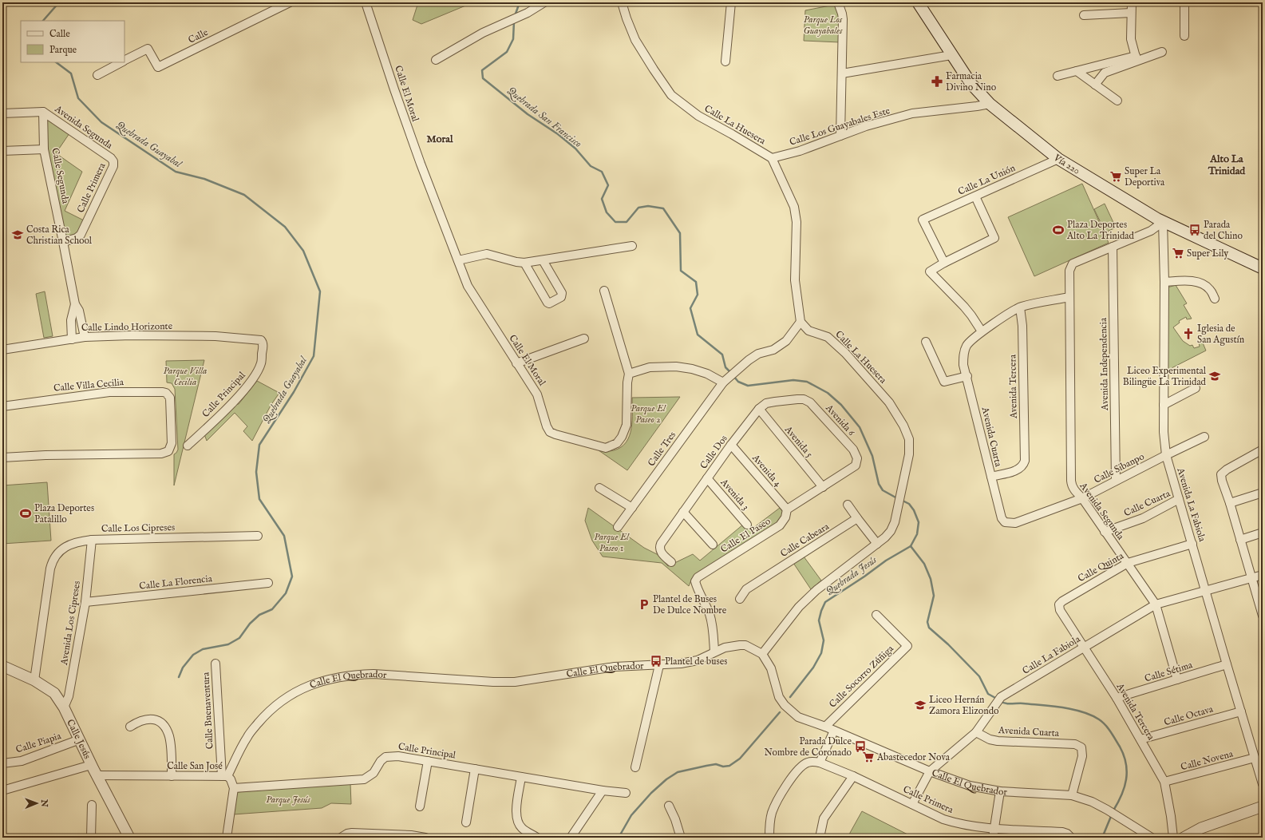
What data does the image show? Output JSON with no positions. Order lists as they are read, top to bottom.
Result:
{
  "streets": {
    "main road": ["Vía 220"],
    "street": [
      "Calle",
      "Calle El Moral",
      "Calle La Huesera",
      "Calle Los Guayabales Este",
      "Avenida Segunda",
      "Calle Segunda",
      "Calle La Unión",
      "Calle Primera",
      "Calle Lindo Horizonte",
      "Avenida Independencia",
      "Calle Villa Cecilia",
      "Avenida Tercera",
      "Calle Principal",
      "Avenida 6",
      "Avenida Cuarta",
      "Avenida 5",
      "Calle Tres",
      "Calle Dos",
      "Calle Sibanpo",
      "Avenida 4",
      "Avenida 3",
      "Calle Cuarta",
      "Avenida La Fabiola",
      "Calle Los Cipreses",
      "Calle El Paseo",
      "Calle Cabeara",
      "Calle Quinta",
      "Calle La Florencia",
      "Avenida Los Cipreses",
      "Calle La Fabiola",
      "Calle El Quebrador",
      "Calle Sétima",
      "Calle Socorro Zúñiga",
      "Calle Buenaventura",
      "Calle Octava",
      "Calle Jesús",
      "Calle Piapia",
      "Calle Novena",
      "Calle San José"
    ]
  },
  "crossings": [
    ["Calle La Huesera", "Calle Los Guayabales Este"],
    ["Calle La Huesera", "Calle El Quebrador"],
    ["Calle Los Guayabales Este", "Vía 220"],
    ["Avenida Segunda", "Calle Segunda"],
    ["Avenida Segunda", "Calle Primera"],
    ["Avenida Segunda", "Avenida Independencia"],
    ["Avenida Segunda", "Calle Sibanpo"],
    ["Avenida Segunda", "Calle Cuarta"],
    ["Avenida Segunda", "Calle Quinta"],
    ["Avenida Segunda", "Calle La Fabiola"],
    ["Avenida Segunda", "Calle Sétima"],
    ["Vía 220", "Calle La Unión"],
    ["Vía 220", "Avenida La Fabiola"],
    ["Calle Segunda", "Calle Primera"],
    ["Calle Lindo Horizonte", "Calle Principal"],
    ["Avenida Independencia", "Calle Sibanpo"],
    ["Avenida Tercera", "Avenida Cuarta"],
    ["Avenida Tercera", "Calle Quinta"],
    ["Avenida Tercera", "Calle La Fabiola"],
    ["Avenida Tercera", "Calle Sétima"],
    ["Avenida Tercera", "Calle Octava"],
    ["Avenida Tercera", "Calle Novena"],
    ["Calle Principal", "Calle San José"],
    ["Avenida 6", "Avenida 5"],
    ["Avenida 6", "Calle Dos"],
    ["Avenida Cuarta", "Calle Sibanpo"],
    ["Avenida Cuarta", "Calle La Fabiola"],
    ["Avenida Cuarta", "Calle El Quebrador"],
    ["Avenida 5", "Calle Dos"],
    ["Calle Dos", "Avenida 4"],
    ["Calle Dos", "Avenida 3"],
    ["Calle Sibanpo", "Avenida La Fabiola"],
    ["Avenida 4", "Calle El Paseo"],
    ["Calle Cuarta", "Avenida La Fabiola"],
    ["Avenida La Fabiola", "Calle Quinta"],
    ["Avenida La Fabiola", "Calle La Fabiola"],
    ["Avenida La Fabiola", "Calle Sétima"],
    ["Avenida La Fabiola", "Calle Octava"],
    ["Avenida La Fabiola", "Calle Novena"],
    ["Calle Los Cipreses", "Avenida Los Cipreses"],
    ["Calle Los Cipreses", "Calle Jesús"],
    ["Calle El Paseo", "Calle El Quebrador"],
    ["Calle La Florencia", "Avenida Los Cipreses"],
    ["Avenida Los Cipreses", "Calle Jesús"],
    ["Calle La Fabiola", "Calle El Quebrador"],
    ["Calle El Quebrador", "Calle Socorro Zúñiga"],
    ["Calle El Quebrador", "Calle Buenaventura"],
    ["Calle El Quebrador", "Calle San José"],
    ["Calle Buenaventura", "Calle San José"],
    ["Calle Jesús", "Calle Piapia"],
    ["Calle Jesús", "Calle San José"]
  ],
  "districts": ["Moral", "Alto La Trinidad"],
  "water": ["Quebrada San Francisco", "Quebrada Guayabal", "Quebrada Jesús"],
  "parks": [
    "Parque Los Guayabales",
    "Parque Villa Cecilia",
    "Parque El Paseo 2",
    "Parque El Paseo 1",
    "Parque Jesús"
  ],
  "places": {
    "pharmacy": ["Farmacia Divino Nino"],
    "supermarket": ["Super La Deportiva", "Super Lily", "Abastecedor Nova"],
    "sports": ["Plaza Deportes Alto La Trinidad", "Plaza Deportes Patalillo"],
    "bus stop": ["Parada del Chino", "Plantel de buses", "Parada Dulce Nombre de Coronado"],
    "school or university": ["Costa Rica Christian School", "Liceo Experimental Bilingüe La Trinidad", "Liceo Hernán Zamora Elizondo"],
    "church": ["Iglesia de San Agustín"],
    "parking": ["Plantel de Buses De Dulce Nombre"]
  },
  "legend": ["Calle", "Parque"],
  "north": "right"
}
